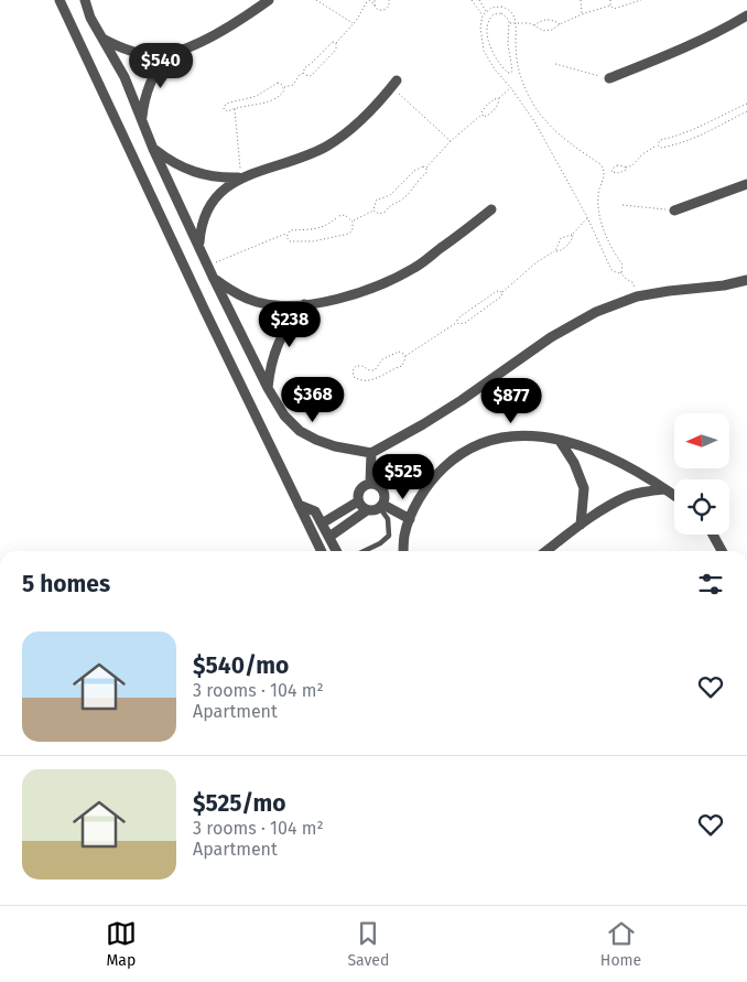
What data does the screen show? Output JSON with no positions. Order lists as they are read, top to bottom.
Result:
{
  "north": "left",
  "page": {
    "price": [
      "$540",
      "$238",
      "$368",
      "$877",
      "$525"
    ],
    "heading": "5 homes",
    "list": [
      {
        "name": "$540/mo",
        "note": "3 rooms · 104 m² · Apartment"
      },
      {
        "name": "$525/mo",
        "note": "3 rooms · 104 m² · Apartment"
      }
    ],
    "tabs": ["Map", "Saved", "Home"]
  }
}
